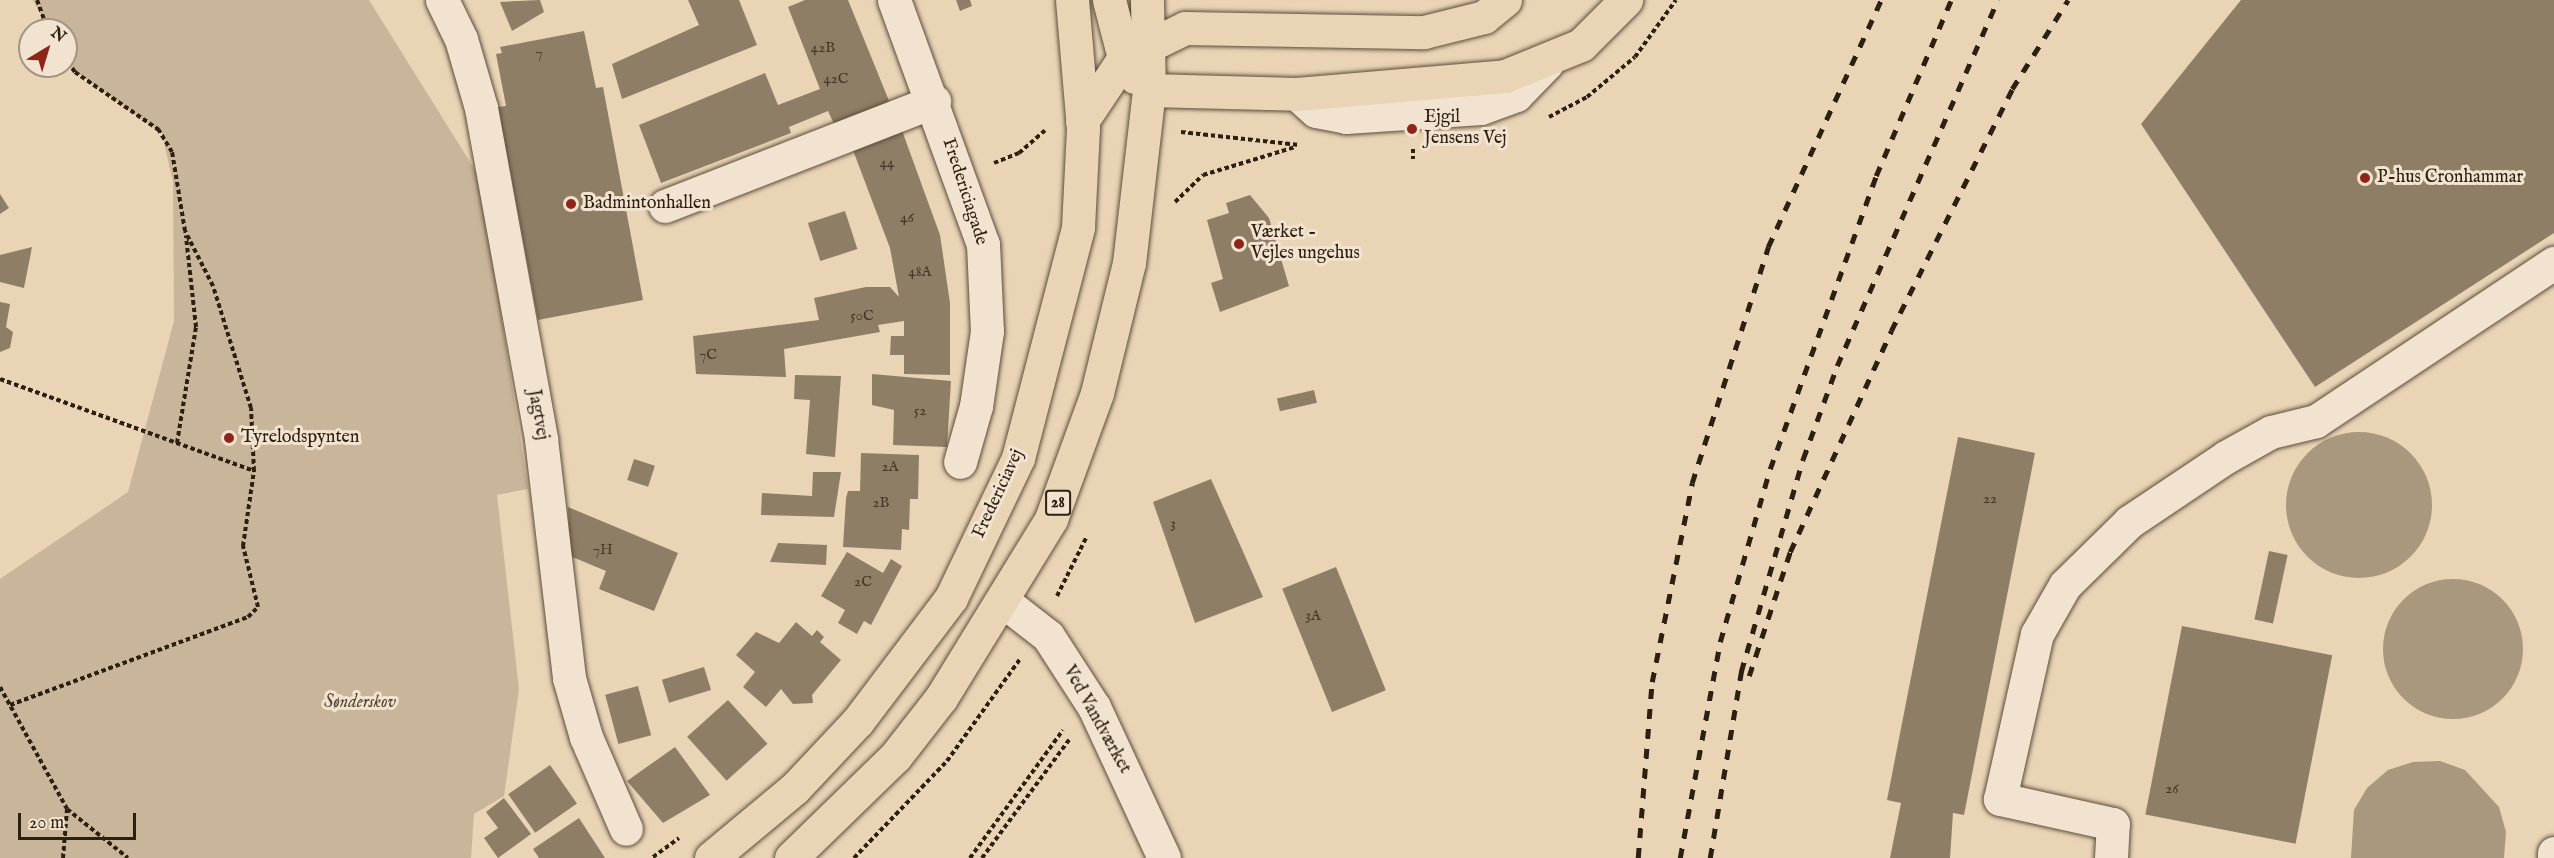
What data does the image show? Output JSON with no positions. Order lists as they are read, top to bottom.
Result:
{
  "streets": {
    "main road": ["Fredericiavej", "28"],
    "street": ["Fredericiagade", "Jagtvej", "Ved Vandværket"]
  },
  "crossings": [
    ["28", "Ved Vandværket"]
  ],
  "parks": ["Sønderskov"],
  "places": [
    "Ejgil Jensens Vej",
    "P-hus Cronhammar",
    "Badmintonhallen",
    "Værket - Vejles ungehus",
    "Tyrelodspynten"
  ],
  "house_numbers": [
    "42B",
    "7",
    "42C",
    "44",
    "46",
    "48A",
    "50C",
    "7C",
    "52",
    "2A",
    "22",
    "2B",
    "3",
    "7H",
    "2C",
    "3A",
    "26"
  ],
  "scale_bar": "20 m",
  "north": "top right"
}
